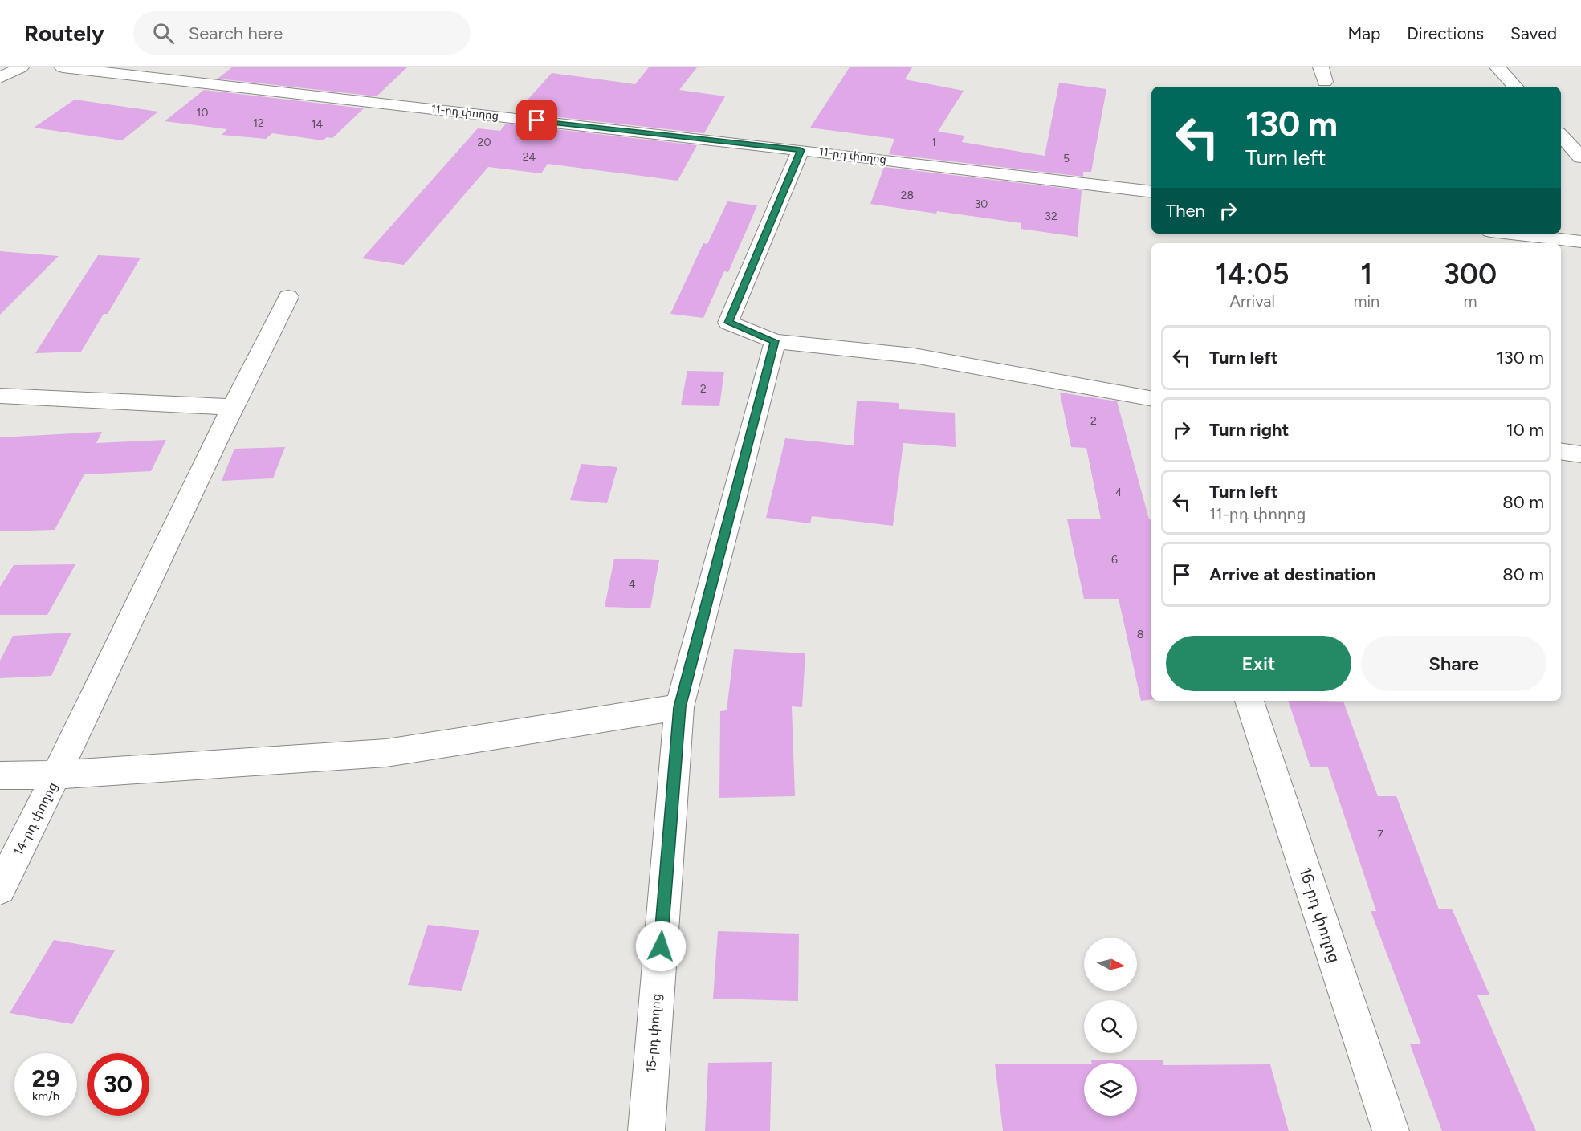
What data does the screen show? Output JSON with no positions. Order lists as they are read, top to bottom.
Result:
{
  "streets": {
    "street": [
      "11-րդ փողոց",
      "14-րդ փողոց",
      "16-րդ փողոց",
      "15-րդ փողոց"
    ]
  },
  "house_numbers": [
    "10",
    "12",
    "14",
    "20",
    "1",
    "24",
    "5",
    "28",
    "30",
    "32",
    "2",
    "2",
    "4",
    "6",
    "4",
    "8",
    "7"
  ],
  "north": "right",
  "page": {
    "header": "Routely",
    "search": "Search here",
    "nav": ["Map", "Directions", "Saved"],
    "turn": ["130 m", "Turn left"],
    "then": "Then",
    "eta": [
      "14:05",
      "Arrival",
      "1",
      "min",
      "300",
      "m"
    ],
    "list": [
      {
        "name": "Turn left",
        "value": "130 m"
      },
      {
        "name": "Turn right",
        "value": "10 m"
      },
      {
        "name": "Turn left",
        "note": "11-րդ փողոց",
        "value": "80 m"
      },
      {
        "name": "Arrive at destination",
        "value": "80 m"
      }
    ],
    "buttons": ["Exit", "Share"],
    "speed": "29 km/h",
    "limit": "30"
  }
}
